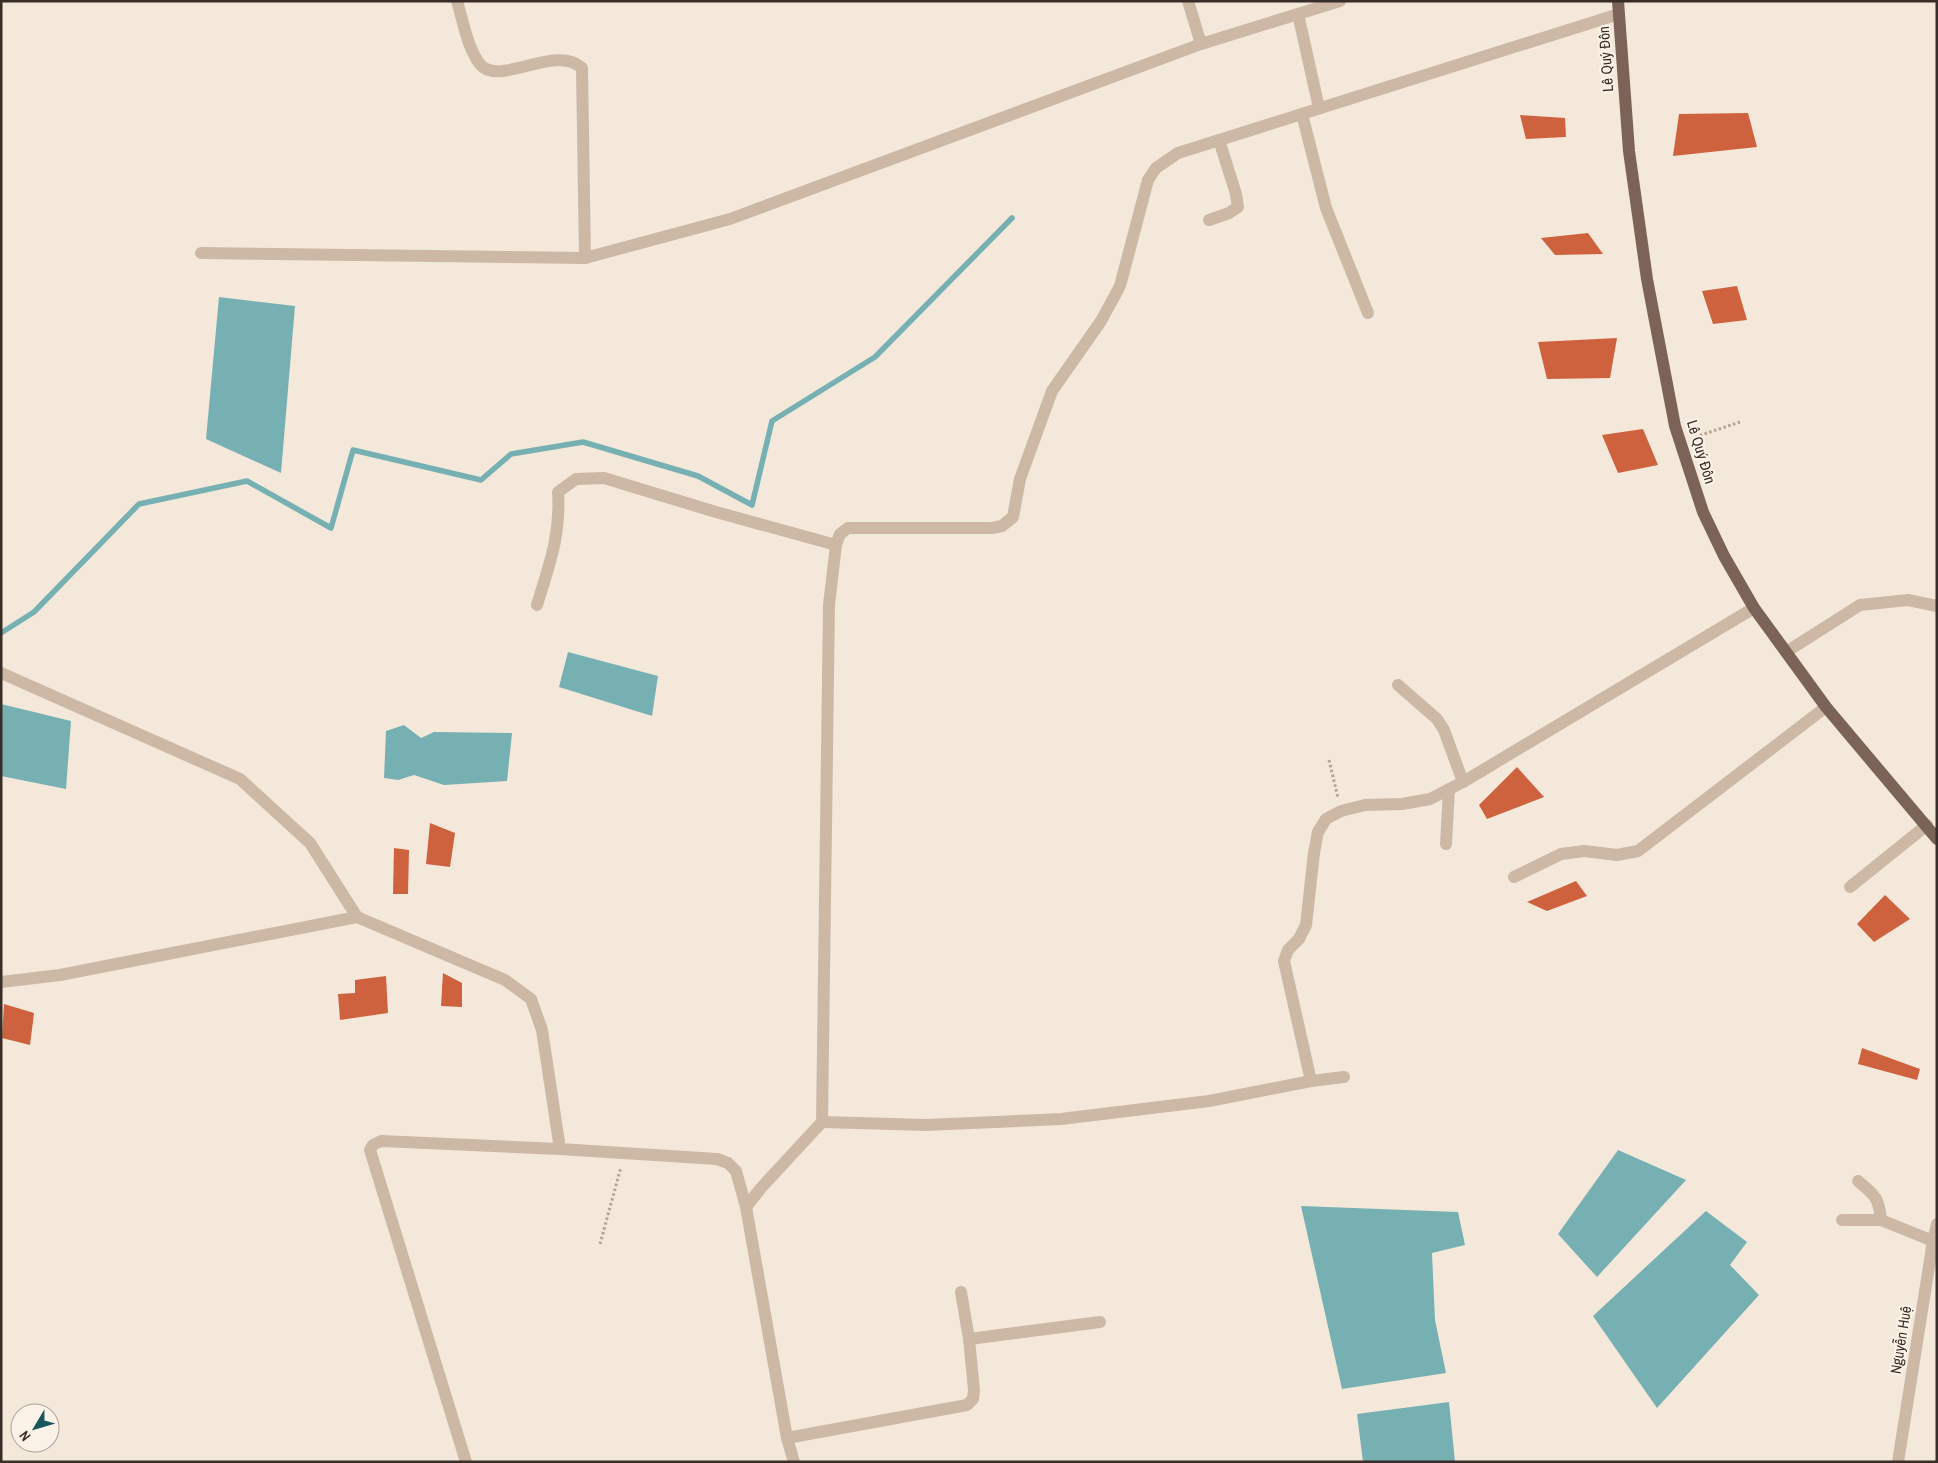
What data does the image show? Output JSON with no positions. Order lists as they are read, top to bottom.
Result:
{
  "streets": {
    "main road": ["Lê Quý Đôn"],
    "street": ["Nguyễn Huệ"]
  },
  "north": "bottom left"
}
